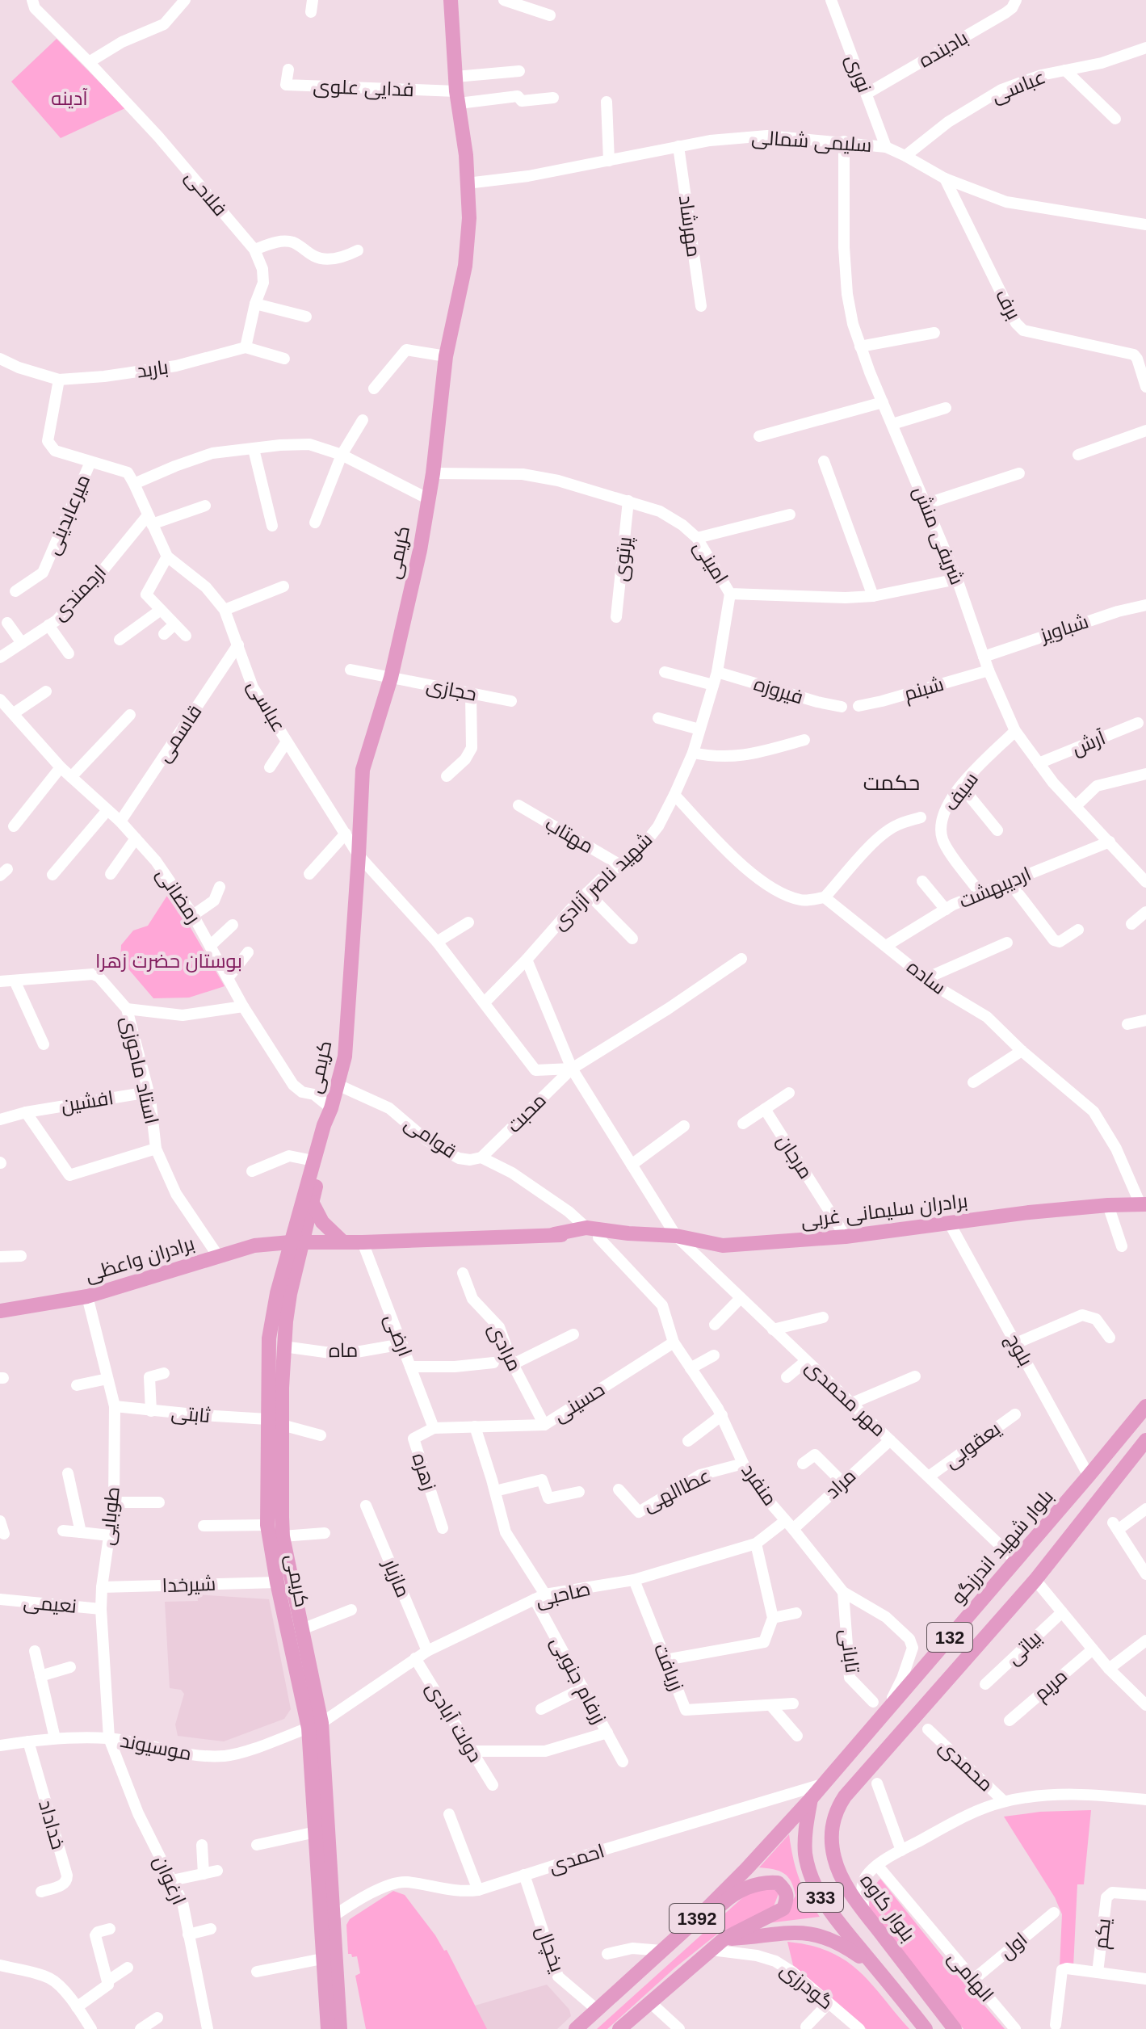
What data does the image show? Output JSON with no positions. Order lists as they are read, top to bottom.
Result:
{
  "streets": {
    "main road": [
      "کریمی",
      "برادران سلیمانی غربی",
      "برادران واعظی",
      "بلوار شهید اندرزگو",
      "132",
      "333",
      "بلوار کاوه",
      "1392"
    ],
    "street": [
      "بادینده",
      "نوری",
      "عباسی",
      "فدایی علوی",
      "سلیمی شمالی",
      "فلاحی",
      "مهرشاد",
      "برف",
      "باربد",
      "میرعابدینی",
      "شریفی منش",
      "پرتوی",
      "امینی",
      "ارجمندی",
      "شباویز",
      "شبنم",
      "حجازی",
      "فیروزه",
      "قاسمی",
      "آرش",
      "سیف",
      "مهتاب",
      "شهید ناصر آزادی",
      "اردیبهشت",
      "رمضانی",
      "ساده",
      "استاد ماحوزی",
      "افشین",
      "محبت",
      "قوامی",
      "مرجان",
      "ارضی",
      "مرادی",
      "بلوچ",
      "ماه",
      "مهر محمدی",
      "حسینی",
      "ثابتی",
      "یعقوبی",
      "زهره",
      "مراد",
      "منفرد",
      "عطاالهی",
      "طوبایی",
      "مازیار",
      "شیرخدا",
      "صاحبی",
      "نعیمی",
      "بیاتی",
      "تابانی",
      "زربافت",
      "زرفام جنوبی",
      "مریم",
      "دولت آبادی",
      "موسیوند",
      "محمدی",
      "خداداد",
      "احمدی",
      "ارغوان",
      "یکم",
      "اول",
      "یخچال",
      "الهامی",
      "گودرزی"
    ]
  },
  "crossings": [
    ["بادینده", "نوری"],
    ["نوری", "سلیمی شمالی"],
    ["عباسی", "سلیمی شمالی"],
    ["عباسی", "کریمی"],
    ["عباسی", "ارجمندی"],
    ["عباسی", "قاسمی"],
    ["عباسی", "شهید ناصر آزادی"],
    ["عباسی", "محبت"],
    ["فدایی علوی", "کریمی"],
    ["سلیمی شمالی", "مهرشاد"],
    ["سلیمی شمالی", "برف"],
    ["سلیمی شمالی", "شریفی منش"],
    ["سلیمی شمالی", "کریمی"],
    ["فلاحی", "باربد"],
    ["شریفی منش", "امینی"],
    ["شریفی منش", "شباویز"],
    ["شریفی منش", "شبنم"],
    ["شریفی منش", "آرش"],
    ["شریفی منش", "سیف"],
    ["شریفی منش", "اردیبهشت"],
    ["کریمی", "امینی"],
    ["کریمی", "حجازی"],
    ["کریمی", "رمضانی"],
    ["کریمی", "قوامی"],
    ["کریمی", "برادران سلیمانی غربی"],
    ["کریمی", "برادران واعظی"],
    ["کریمی", "ماه"],
    ["کریمی", "ثابتی"],
    ["کریمی", "شیرخدا"],
    ["کریمی", "صاحبی"],
    ["کریمی", "موسیوند"],
    ["کریمی", "احمدی"],
    ["پرتوی", "امینی"],
    ["امینی", "شهید ناصر آزادی"],
    ["فیروزه", "شهید ناصر آزادی"],
    ["قاسمی", "رمضانی"],
    ["سیف", "اردیبهشت"],
    ["مهتاب", "شهید ناصر آزادی"],
    ["اردیبهشت", "ساده"],
    ["ساده", "برادران سلیمانی غربی"],
    ["استاد ماحوزی", "افشین"],
    ["استاد ماحوزی", "برادران واعظی"],
    ["محبت", "قوامی"],
    ["قوامی", "برادران سلیمانی غربی"],
    ["مرجان", "برادران سلیمانی غربی"],
    ["برادران سلیمانی غربی", "برادران واعظی"],
    ["برادران سلیمانی غربی", "ارضی"],
    ["برادران سلیمانی غربی", "بلوچ"],
    ["برادران سلیمانی غربی", "مهر محمدی"],
    ["برادران سلیمانی غربی", "منفرد"],
    ["برادران واعظی", "طوبایی"],
    ["ارضی", "ماه"],
    ["ارضی", "حسینی"],
    ["ارضی", "زهره"],
    ["مرادی", "حسینی"],
    ["بلوچ", "بلوار شهید اندرزگو"],
    ["مهر محمدی", "یعقوبی"],
    ["مهر محمدی", "مراد"],
    ["مهر محمدی", "بلوار شهید اندرزگو"],
    ["حسینی", "زهره"],
    ["حسینی", "منفرد"],
    ["حسینی", "زرفام جنوبی"],
    ["ثابتی", "طوبایی"],
    ["مراد", "منفرد"],
    ["مراد", "صاحبی"],
    ["منفرد", "عطاالهی"],
    ["منفرد", "بلوار شهید اندرزگو"],
    ["منفرد", "صاحبی"],
    ["منفرد", "تابانی"],
    ["طوبایی", "شیرخدا"],
    ["طوبایی", "نعیمی"],
    ["طوبایی", "موسیوند"],
    ["طوبایی", "ارغوان"],
    ["بلوار شهید اندرزگو", "احمدی"],
    ["بلوار شهید اندرزگو", "333"],
    ["بلوار شهید اندرزگو", "1392"],
    ["مازیار", "صاحبی"],
    ["صاحبی", "زربافت"],
    ["صاحبی", "زرفام جنوبی"],
    ["صاحبی", "دولت آبادی"],
    ["صاحبی", "موسیوند"],
    ["132", "بلوار کاوه"],
    ["موسیوند", "خداداد"],
    ["موسیوند", "ارغوان"],
    ["احمدی", "یخچال"],
    ["333", "1392"],
    ["1392", "یخچال"],
    ["1392", "گودرزی"],
    ["اول", "الهامی"]
  ],
  "districts": ["حکمت"],
  "parks": ["آدینه", "بوستان حضرت زهرا"]
}
